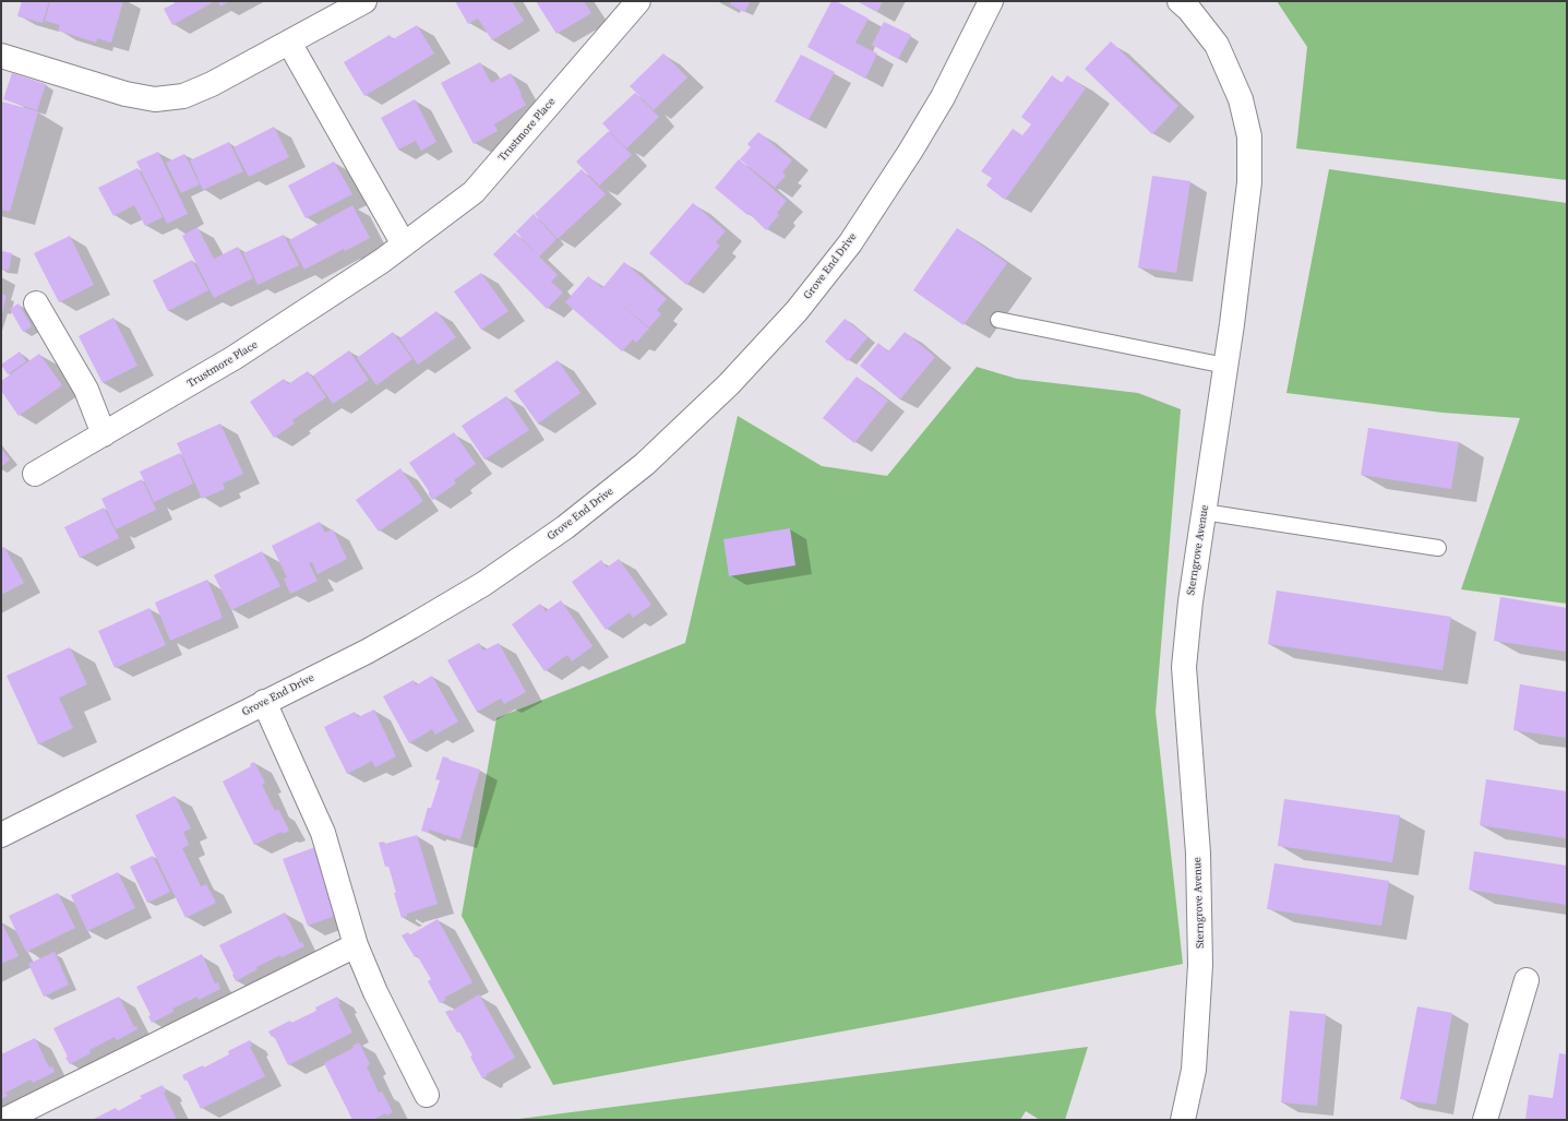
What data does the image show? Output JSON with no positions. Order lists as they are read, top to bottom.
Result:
{
  "streets": {
    "street": ["Trustmore Place", "Grove End Drive", "Sterngrove Avenue"]
  }
}
